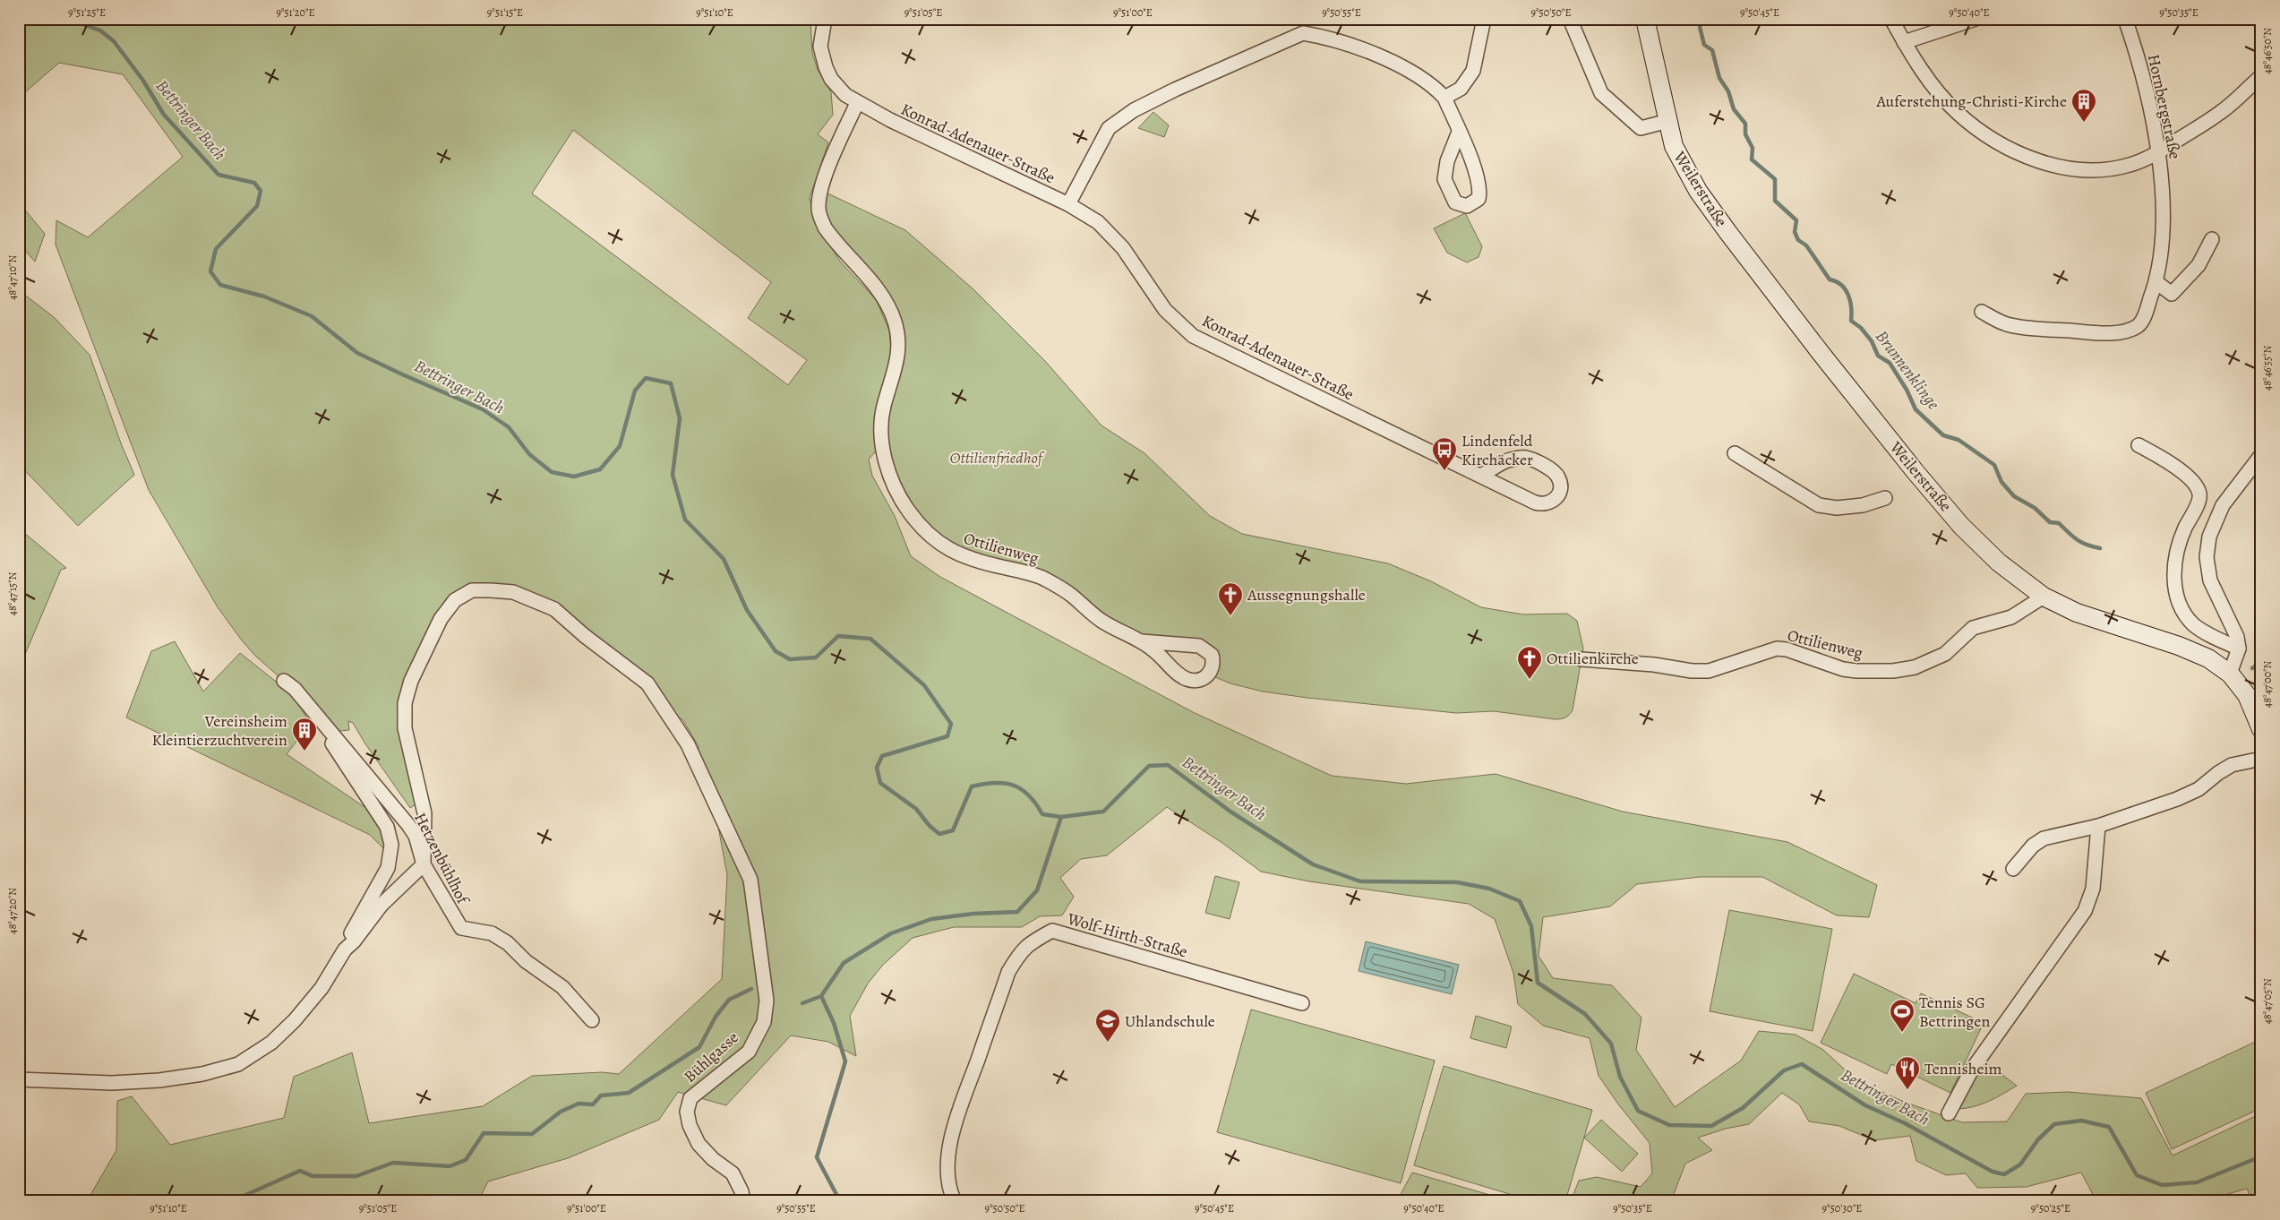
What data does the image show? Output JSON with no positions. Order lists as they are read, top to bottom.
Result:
{
  "streets": {
    "main road": ["Weilerstraße"],
    "street": [
      "Hornbergstraße",
      "Konrad-Adenauer-Straße",
      "Ottilienweg",
      "Hetzenbühlhof",
      "Wolf-Hirth-Straße",
      "Bühlgasse"
    ]
  },
  "crossings": [
    ["Konrad-Adenauer-Straße", "Ottilienweg"],
    ["Weilerstraße", "Ottilienweg"],
    ["Hetzenbühlhof", "Bühlgasse"]
  ],
  "water": ["Bettringer Bach", "Brunnenklinge"],
  "parks": ["Ottilienfriedhof"],
  "places": {
    "building": ["Auferstehung-Christi-Kirche", "Vereinsheim Kleintierzuchtverein"],
    "bus stop": ["Lindenfeld Kirchäcker"],
    "church": ["Aussegnungshalle", "Ottilienkirche"],
    "sports": ["Tennis SG Bettringen"],
    "school or university": ["Uhlandschule"],
    "restaurant": ["Tennisheim"]
  },
  "coordinates": [
    "9°51'25\"E",
    "9°51'20\"E",
    "9°51'15\"E",
    "9°51'10\"E",
    "9°51'05\"E",
    "9°51'00\"E",
    "9°50'55\"E",
    "9°50'50\"E",
    "9°50'45\"E",
    "9°50'40\"E",
    "9°50'35\"E",
    "48°46'50\"N",
    "48°47'10\"N",
    "48°46'55\"N",
    "48°47'15\"N",
    "48°47'00\"N",
    "48°47'20\"N",
    "48°47'05\"N",
    "9°50'30\"E",
    "9°50'25\"E"
  ]
}
